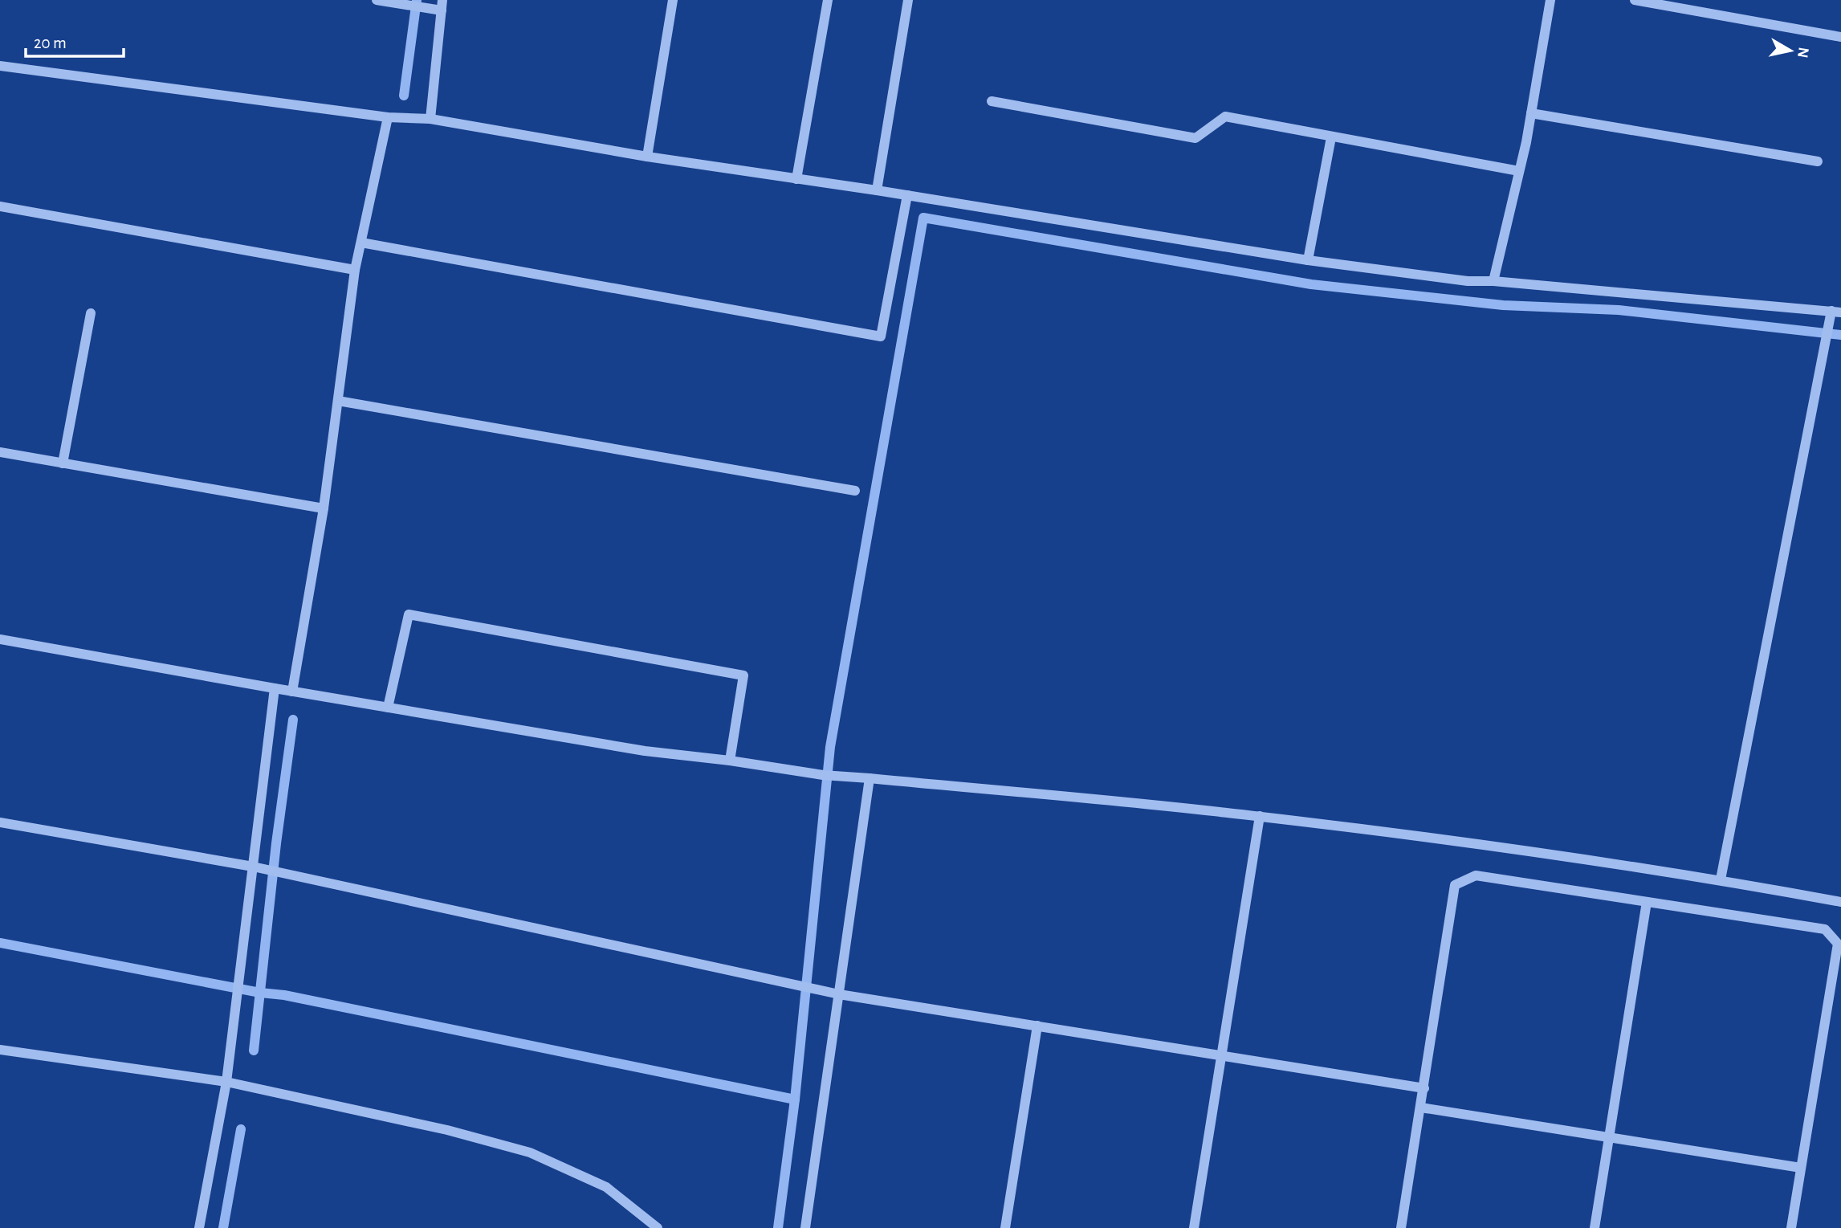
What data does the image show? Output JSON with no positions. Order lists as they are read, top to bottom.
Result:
{
  "scale_bar": "20 m",
  "north": "right"
}
